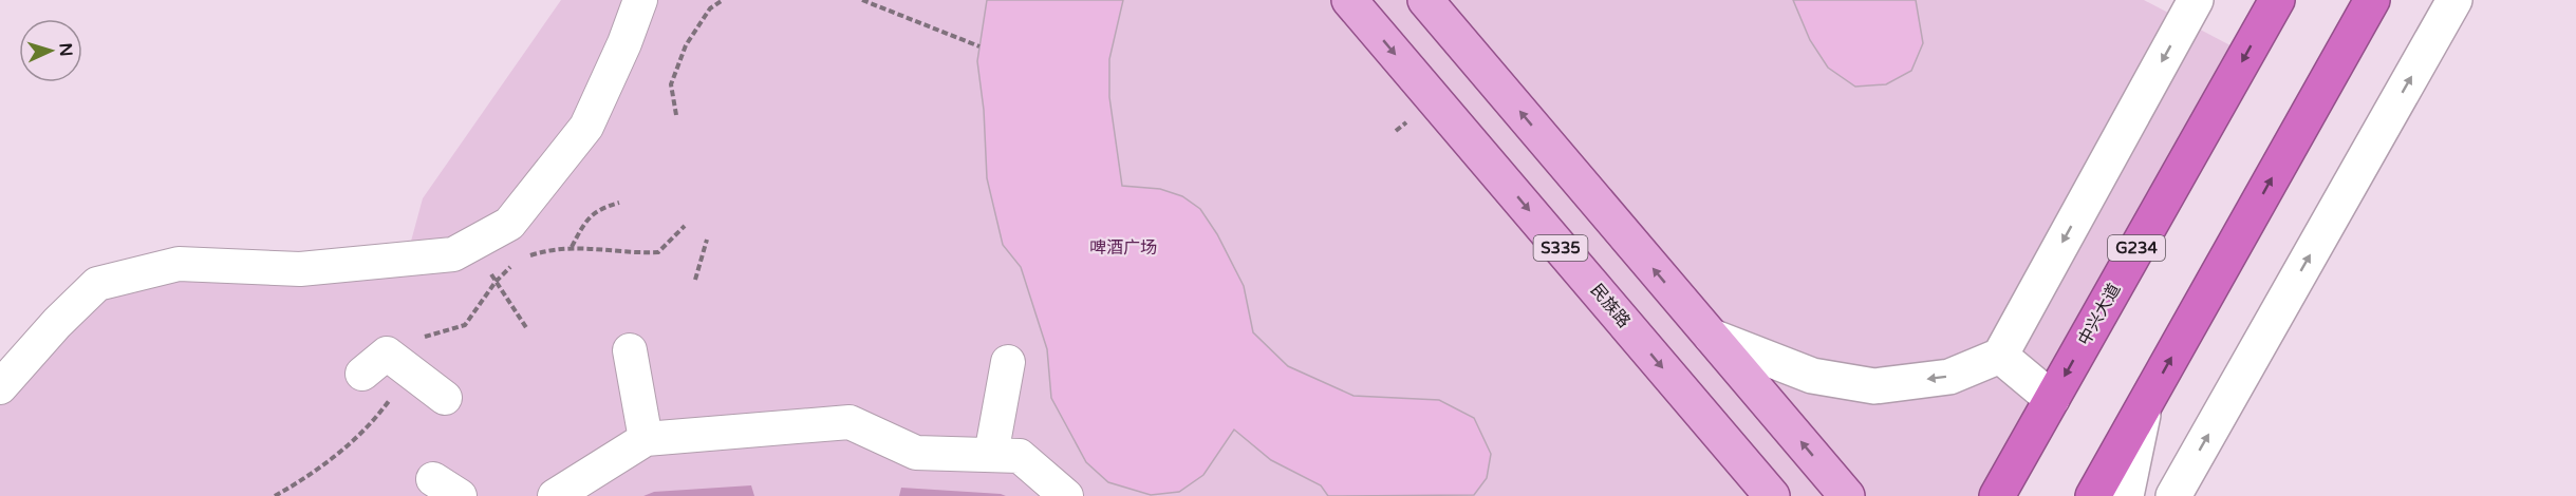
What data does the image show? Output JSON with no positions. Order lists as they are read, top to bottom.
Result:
{
  "streets": {
    "highway": ["G234", "中兴大道"],
    "main road": ["S335", "民族路"]
  },
  "parks": ["啤酒广场"],
  "north": "right"
}
